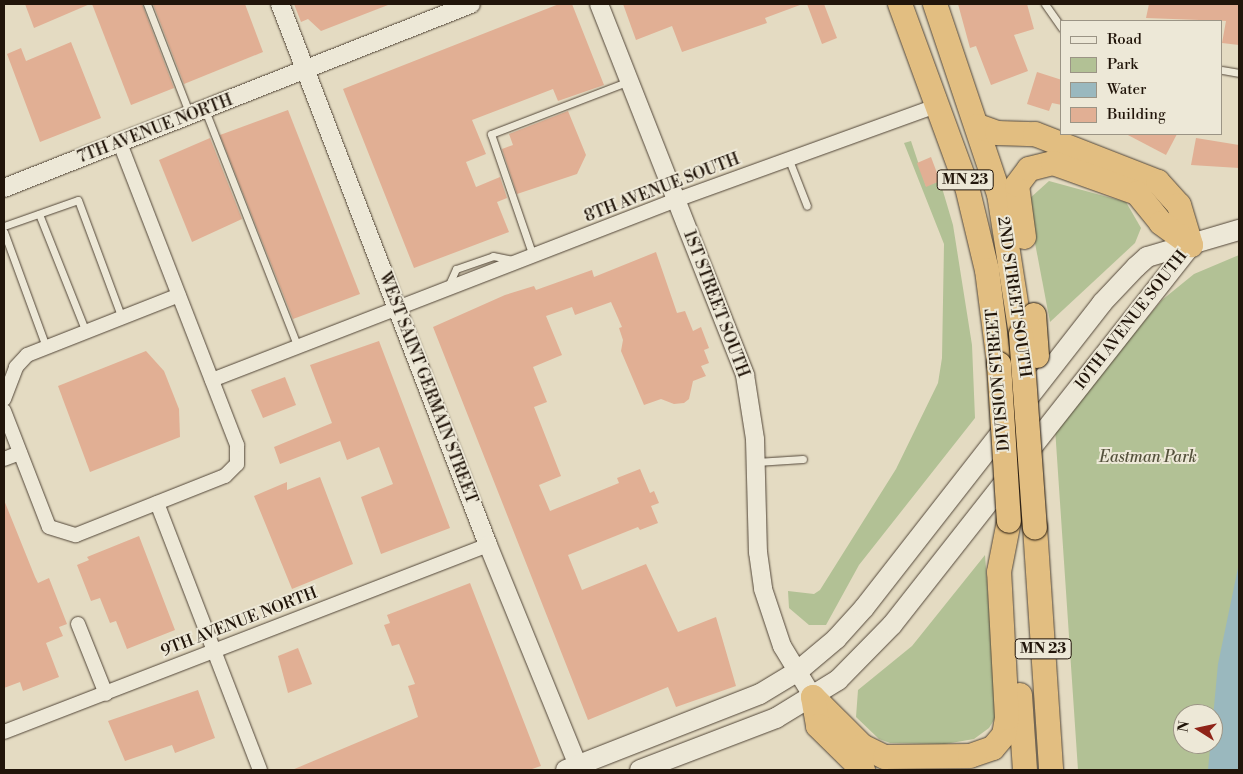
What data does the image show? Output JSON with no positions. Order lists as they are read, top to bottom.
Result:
{
  "streets": {
    "highway": ["MN 23", "2ND STREET SOUTH", "DIVISION STREET"],
    "main road": ["10TH AVENUE SOUTH"],
    "street": [
      "7TH AVENUE NORTH",
      "8TH AVENUE SOUTH",
      "1ST STREET SOUTH",
      "WEST SAINT GERMAIN STREET",
      "9TH AVENUE NORTH"
    ]
  },
  "crossings": [
    ["7TH AVENUE NORTH", "WEST SAINT GERMAIN STREET"],
    ["8TH AVENUE SOUTH", "1ST STREET SOUTH"],
    ["8TH AVENUE SOUTH", "DIVISION STREET"],
    ["8TH AVENUE SOUTH", "WEST SAINT GERMAIN STREET"],
    ["2ND STREET SOUTH", "DIVISION STREET"],
    ["1ST STREET SOUTH", "10TH AVENUE SOUTH"],
    ["10TH AVENUE SOUTH", "WEST SAINT GERMAIN STREET"],
    ["WEST SAINT GERMAIN STREET", "9TH AVENUE NORTH"]
  ],
  "parks": ["Eastman Park"],
  "legend": [
    "Road",
    "Park",
    "Water",
    "Building"
  ],
  "north": "left"
}
